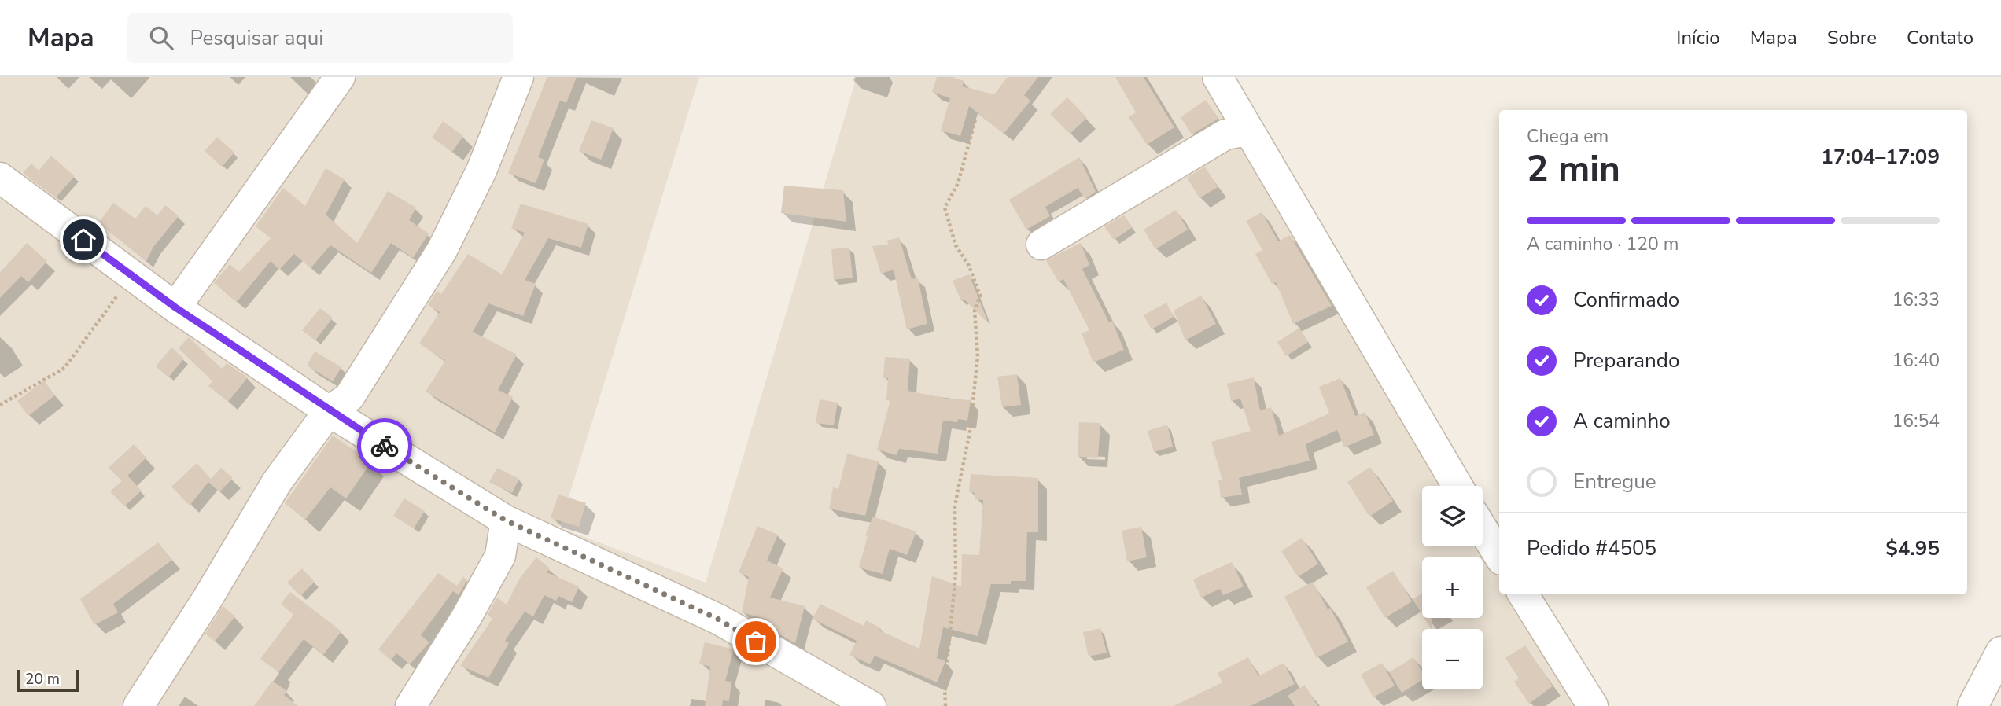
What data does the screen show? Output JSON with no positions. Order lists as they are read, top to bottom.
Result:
{
  "scale_bar": "20 m",
  "page": {
    "header": "Mapa",
    "search": "Pesquisar aqui",
    "nav": [
      "Início",
      "Mapa",
      "Sobre",
      "Contato"
    ],
    "heading": ["2 min", "Chega em", "17:04–17:09"],
    "panel": ["Pedido #4505", "$4.95"],
    "bar": "A caminho · 120 m",
    "list": [
      ["Confirmado", "16:33"],
      ["Preparando", "16:40"],
      ["A caminho", "16:54"],
      "Entregue"
    ],
    "map_buttons": ["+", "−"],
    "scale": "20 m"
  }
}
